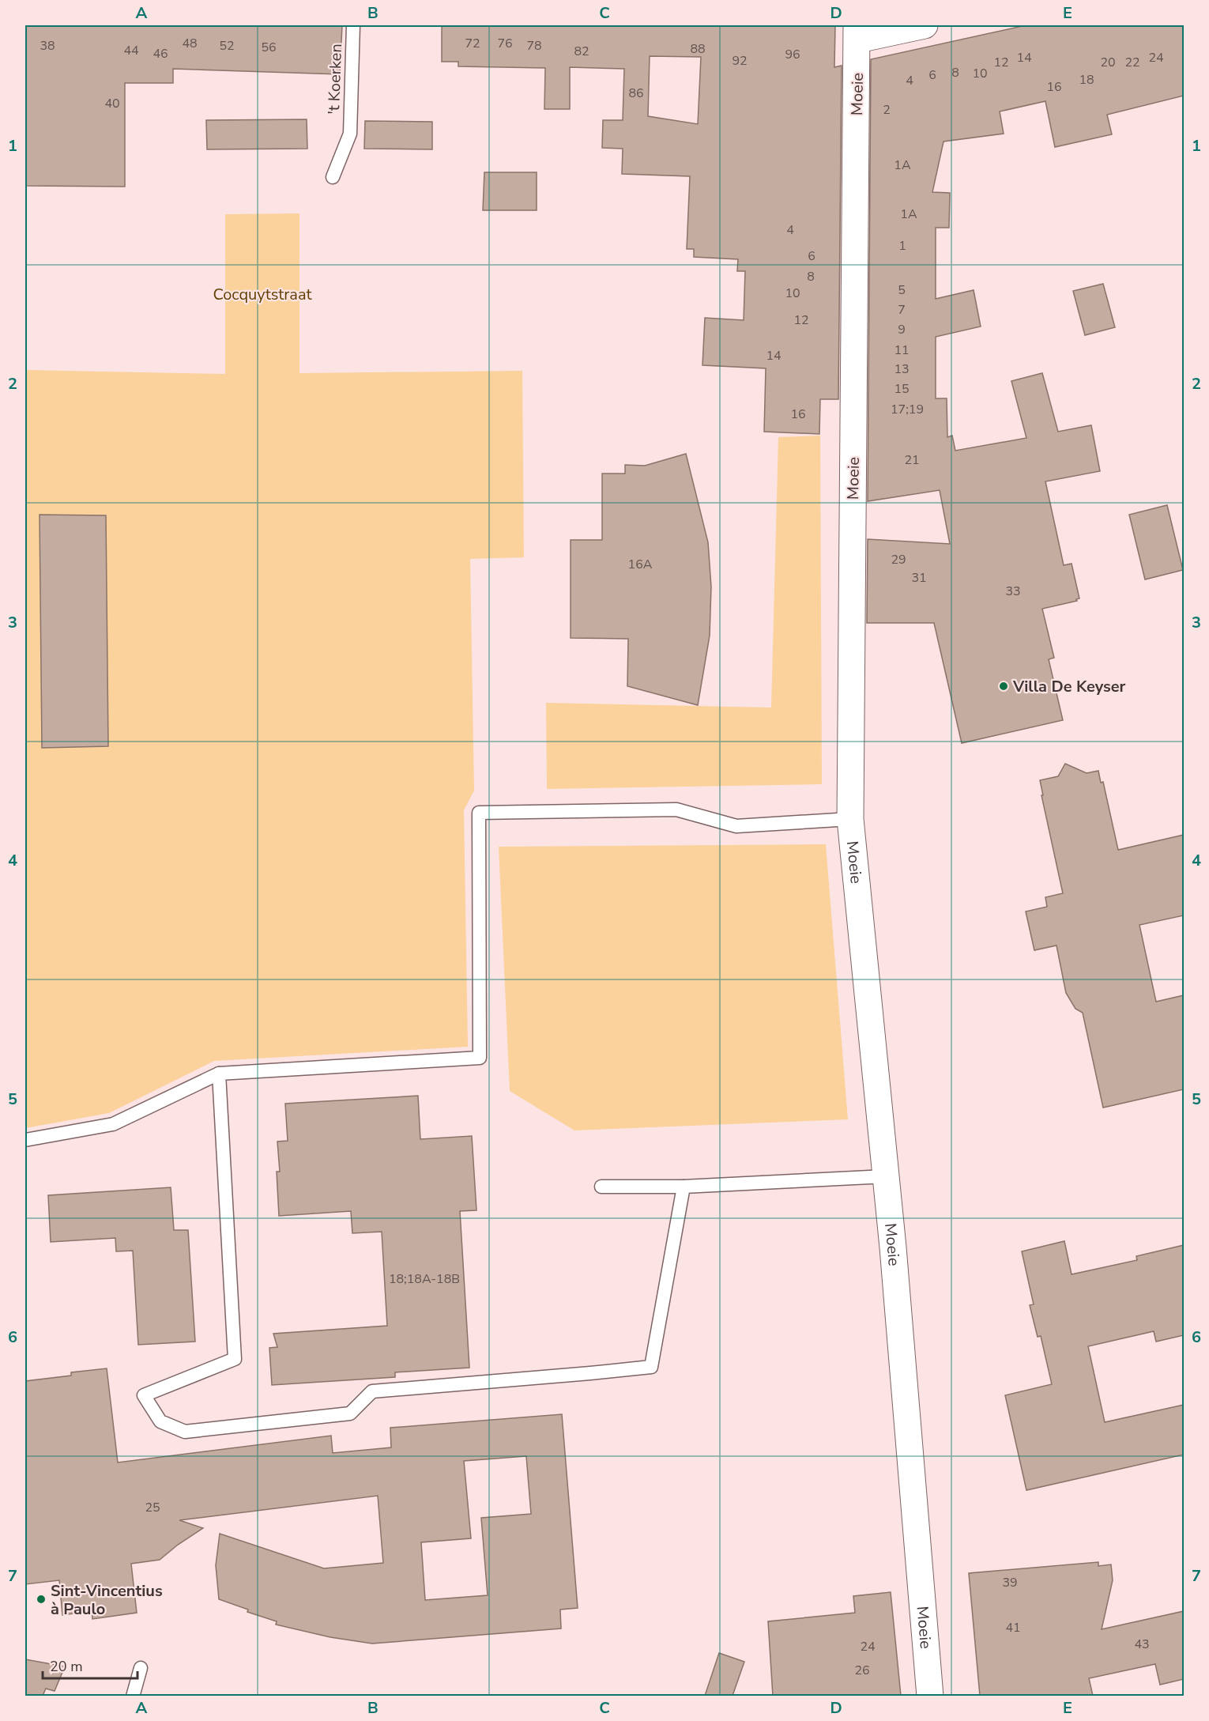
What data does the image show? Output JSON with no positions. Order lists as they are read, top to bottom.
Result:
{
  "streets": {
    "street": ["Moeie"],
    "lane": ["'t Koerken"]
  },
  "parks": ["Cocquytstraat"],
  "places": ["Villa De Keyser", "Sint-Vincentius à Paulo"],
  "house_numbers": [
    "48",
    "72",
    "76",
    "38",
    "52",
    "78",
    "56",
    "88",
    "44",
    "82",
    "46",
    "96",
    "14",
    "24",
    "92",
    "12",
    "20",
    "22",
    "8",
    "10",
    "6",
    "18",
    "4",
    "16",
    "86",
    "40",
    "2",
    "1A",
    "1A",
    "4",
    "1",
    "6",
    "8",
    "5",
    "10",
    "7",
    "12",
    "9",
    "11",
    "14",
    "13",
    "15",
    "17;19",
    "16",
    "21",
    "29",
    "16A",
    "31",
    "33",
    "18;18A-18B",
    "25",
    "39",
    "41",
    "43",
    "24",
    "26"
  ],
  "scale_bar": "20 m",
  "grid": {
    "columns": [
      "A",
      "B",
      "C",
      "D",
      "E"
    ],
    "rows": [
      "1",
      "2",
      "3",
      "4",
      "5",
      "6",
      "7"
    ]
  }
}
